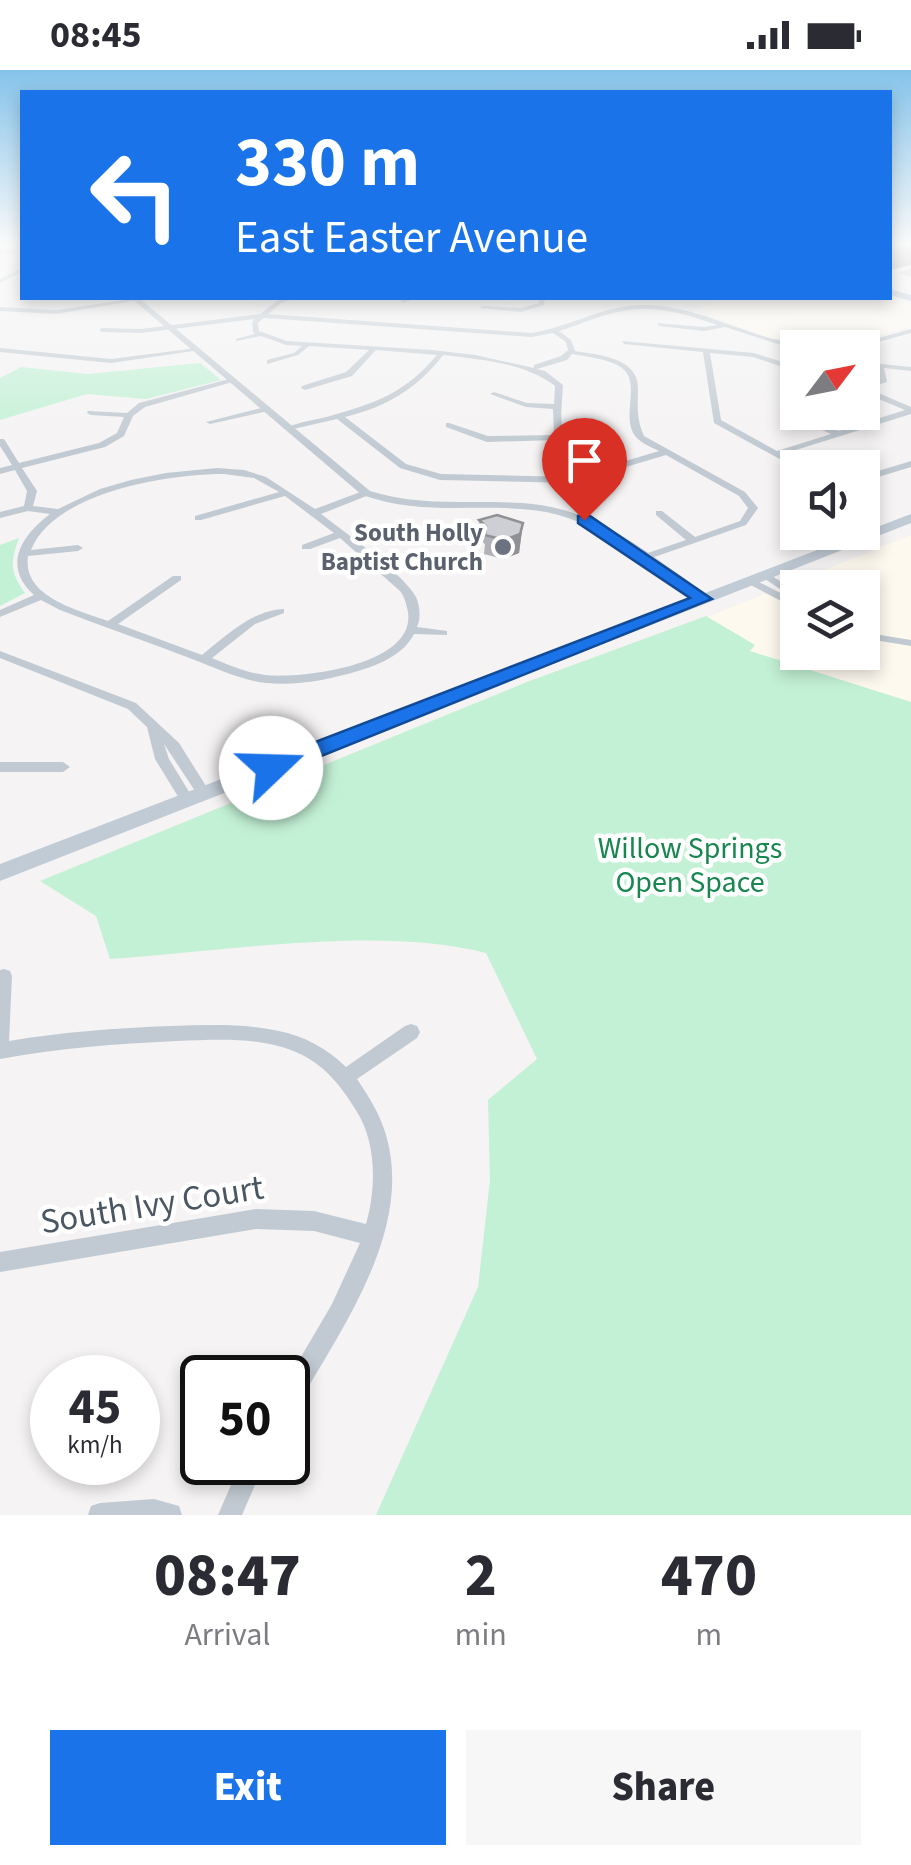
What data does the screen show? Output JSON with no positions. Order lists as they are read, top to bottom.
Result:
{
  "streets": {
    "street": ["South Ivy Court"]
  },
  "parks": ["Willow Springs Open Space"],
  "places": ["South Holly Baptist Church"],
  "north": "top right",
  "page": {
    "status": "08:45",
    "turn": ["330 m", "East Easter Avenue"],
    "speed": "45 km/h",
    "limit": "50",
    "eta": [
      "08:47",
      "Arrival",
      "2",
      "min",
      "470",
      "m"
    ],
    "buttons": ["Exit", "Share"]
  }
}
